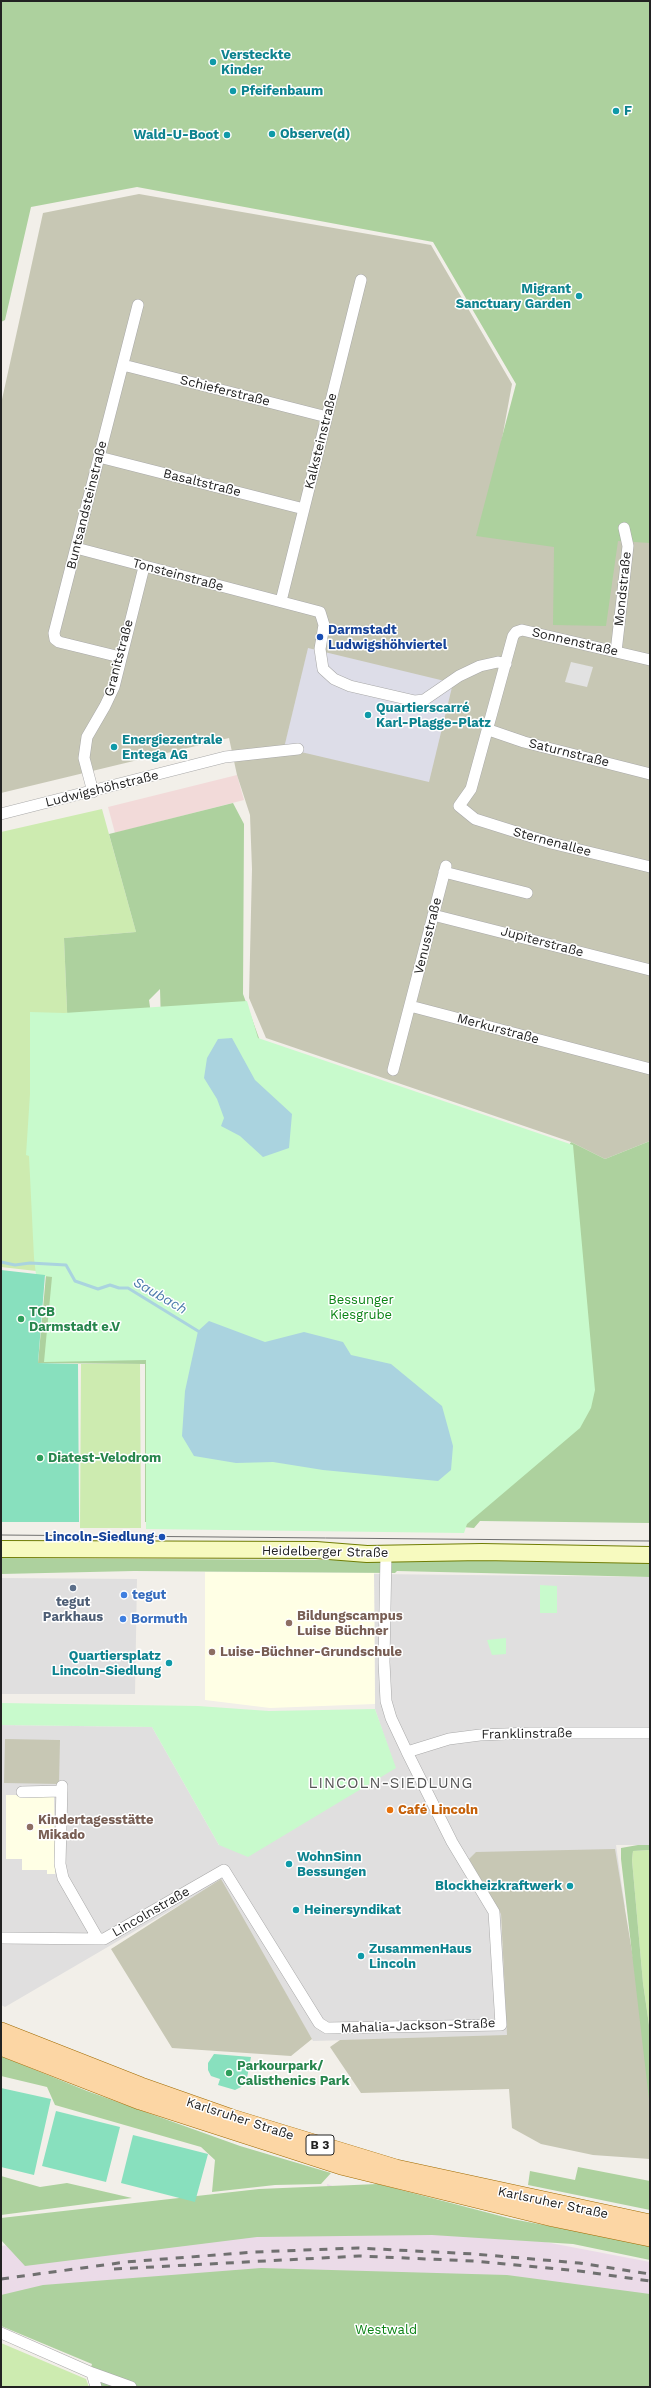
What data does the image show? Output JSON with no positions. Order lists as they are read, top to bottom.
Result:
{
  "streets": {
    "main road": ["Karlsruher Straße", "B 3"],
    "street": [
      "Schieferstraße",
      "Kalksteinstraße",
      "Basaltstraße",
      "Buntsandsteinstraße",
      "Tonsteinstraße",
      "Mondstraße",
      "Sonnenstraße",
      "Granitstraße",
      "Saturnstraße",
      "Ludwigshöhstraße",
      "Sternenallee",
      "Venusstraße",
      "Jupiterstraße",
      "Merkurstraße",
      "Heidelberger Straße",
      "Franklinstraße",
      "Lincolnstraße",
      "Mahalia-Jackson-Straße"
    ]
  },
  "crossings": [
    ["Schieferstraße", "Kalksteinstraße"],
    ["Schieferstraße", "Buntsandsteinstraße"],
    ["Kalksteinstraße", "Basaltstraße"],
    ["Kalksteinstraße", "Tonsteinstraße"],
    ["Basaltstraße", "Buntsandsteinstraße"],
    ["Buntsandsteinstraße", "Tonsteinstraße"],
    ["Buntsandsteinstraße", "Granitstraße"],
    ["Tonsteinstraße", "Sonnenstraße"],
    ["Tonsteinstraße", "Granitstraße"],
    ["Mondstraße", "Sonnenstraße"],
    ["Sonnenstraße", "Saturnstraße"],
    ["Sonnenstraße", "Sternenallee"],
    ["Granitstraße", "Ludwigshöhstraße"],
    ["Venusstraße", "Jupiterstraße"],
    ["Venusstraße", "Merkurstraße"],
    ["Franklinstraße", "Mahalia-Jackson-Straße"],
    ["Lincolnstraße", "Mahalia-Jackson-Straße"]
  ],
  "districts": ["LINCOLN-SIEDLUNG"],
  "water": ["Saubach"],
  "parks": ["Bessunger Kiesgrube", "Westwald"],
  "places": [
    "Versteckte Kinder",
    "Pfeifenbaum",
    "F",
    "Observe(d)",
    "Wald-U-Boot",
    "Migrant Sanctuary Garden",
    "Darmstadt Ludwigshöhviertel",
    "Quartierscarré Karl-Plagge-Platz",
    "Energiezentrale Entega AG",
    "TCB Darmstadt e.V",
    "Diatest-Velodrom",
    "Lincoln-Siedlung",
    "tegut Parkhaus",
    "tegut",
    "Bormuth",
    "Bildungscampus Luise Büchner",
    "Luise-Büchner-Grundschule",
    "Quartiersplatz Lincoln-Siedlung",
    "Café Lincoln",
    "Kindertagesstätte Mikado",
    "WohnSinn Bessungen",
    "Blockheizkraftwerk",
    "Heinersyndikat",
    "ZusammenHaus Lincoln",
    "Parkourpark/ Calisthenics Park"
  ]
}
